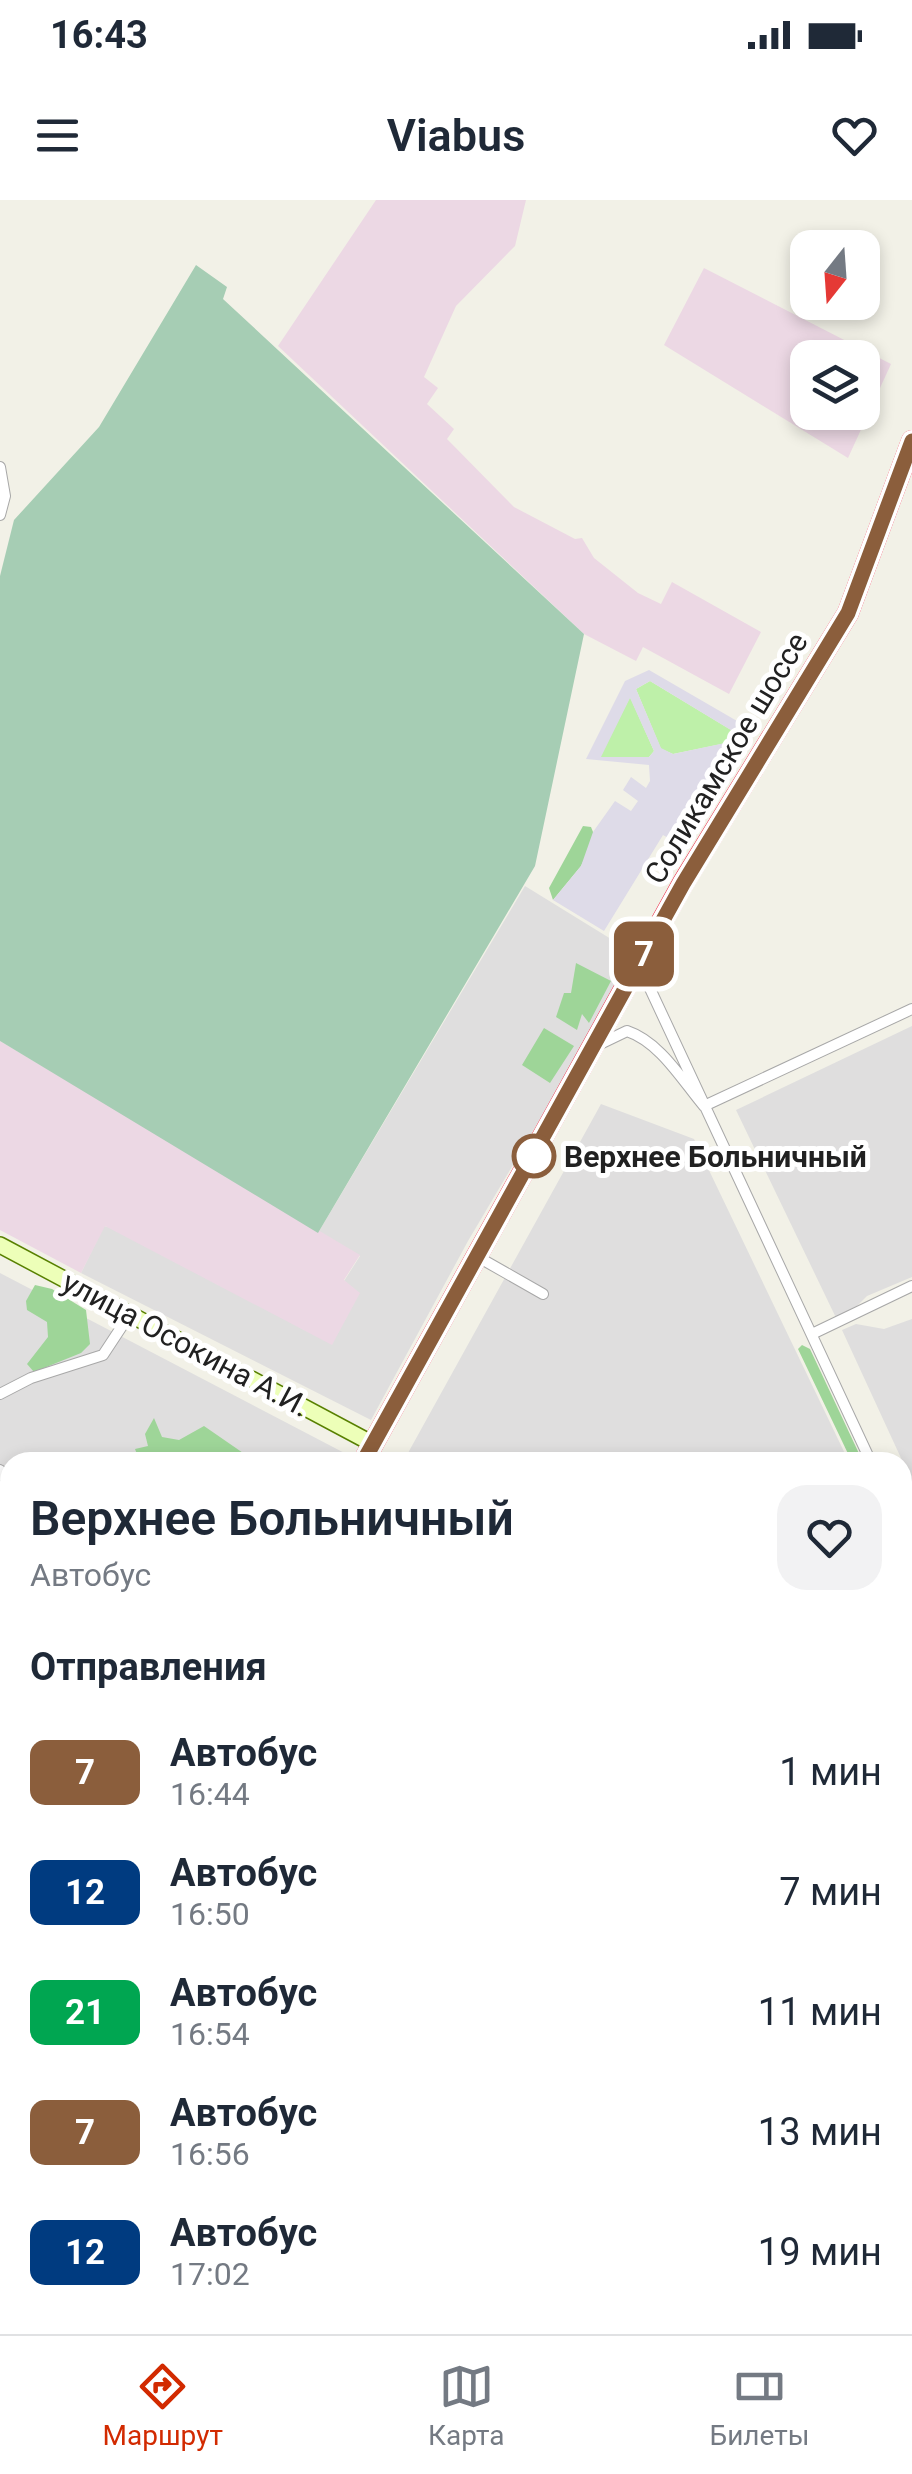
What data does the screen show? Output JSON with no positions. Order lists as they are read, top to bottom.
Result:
{
  "streets": {
    "highway": ["Соликамское шоссе"],
    "street": ["улица Осокина А.И."]
  },
  "places": ["Верхнее Больничный"],
  "lines": ["bus line 7"],
  "north": "bottom",
  "page": {
    "status": "16:43",
    "header": "Viabus",
    "on_map": "7",
    "heading": [
      ["Верхнее Больничный", "Автобус"],
      "Отправления"
    ],
    "list": [
      {
        "mark": "7",
        "name": "Автобус",
        "note": "16:44",
        "value": "1 мин"
      },
      {
        "mark": "12",
        "name": "Автобус",
        "note": "16:50",
        "value": "7 мин"
      },
      {
        "mark": "21",
        "name": "Автобус",
        "note": "16:54",
        "value": "11 мин"
      },
      {
        "mark": "7",
        "name": "Автобус",
        "note": "16:56",
        "value": "13 мин"
      },
      {
        "mark": "12",
        "name": "Автобус",
        "note": "17:02",
        "value": "19 мин"
      }
    ],
    "tabs": ["Маршрут", "Карта", "Билеты"]
  }
}
